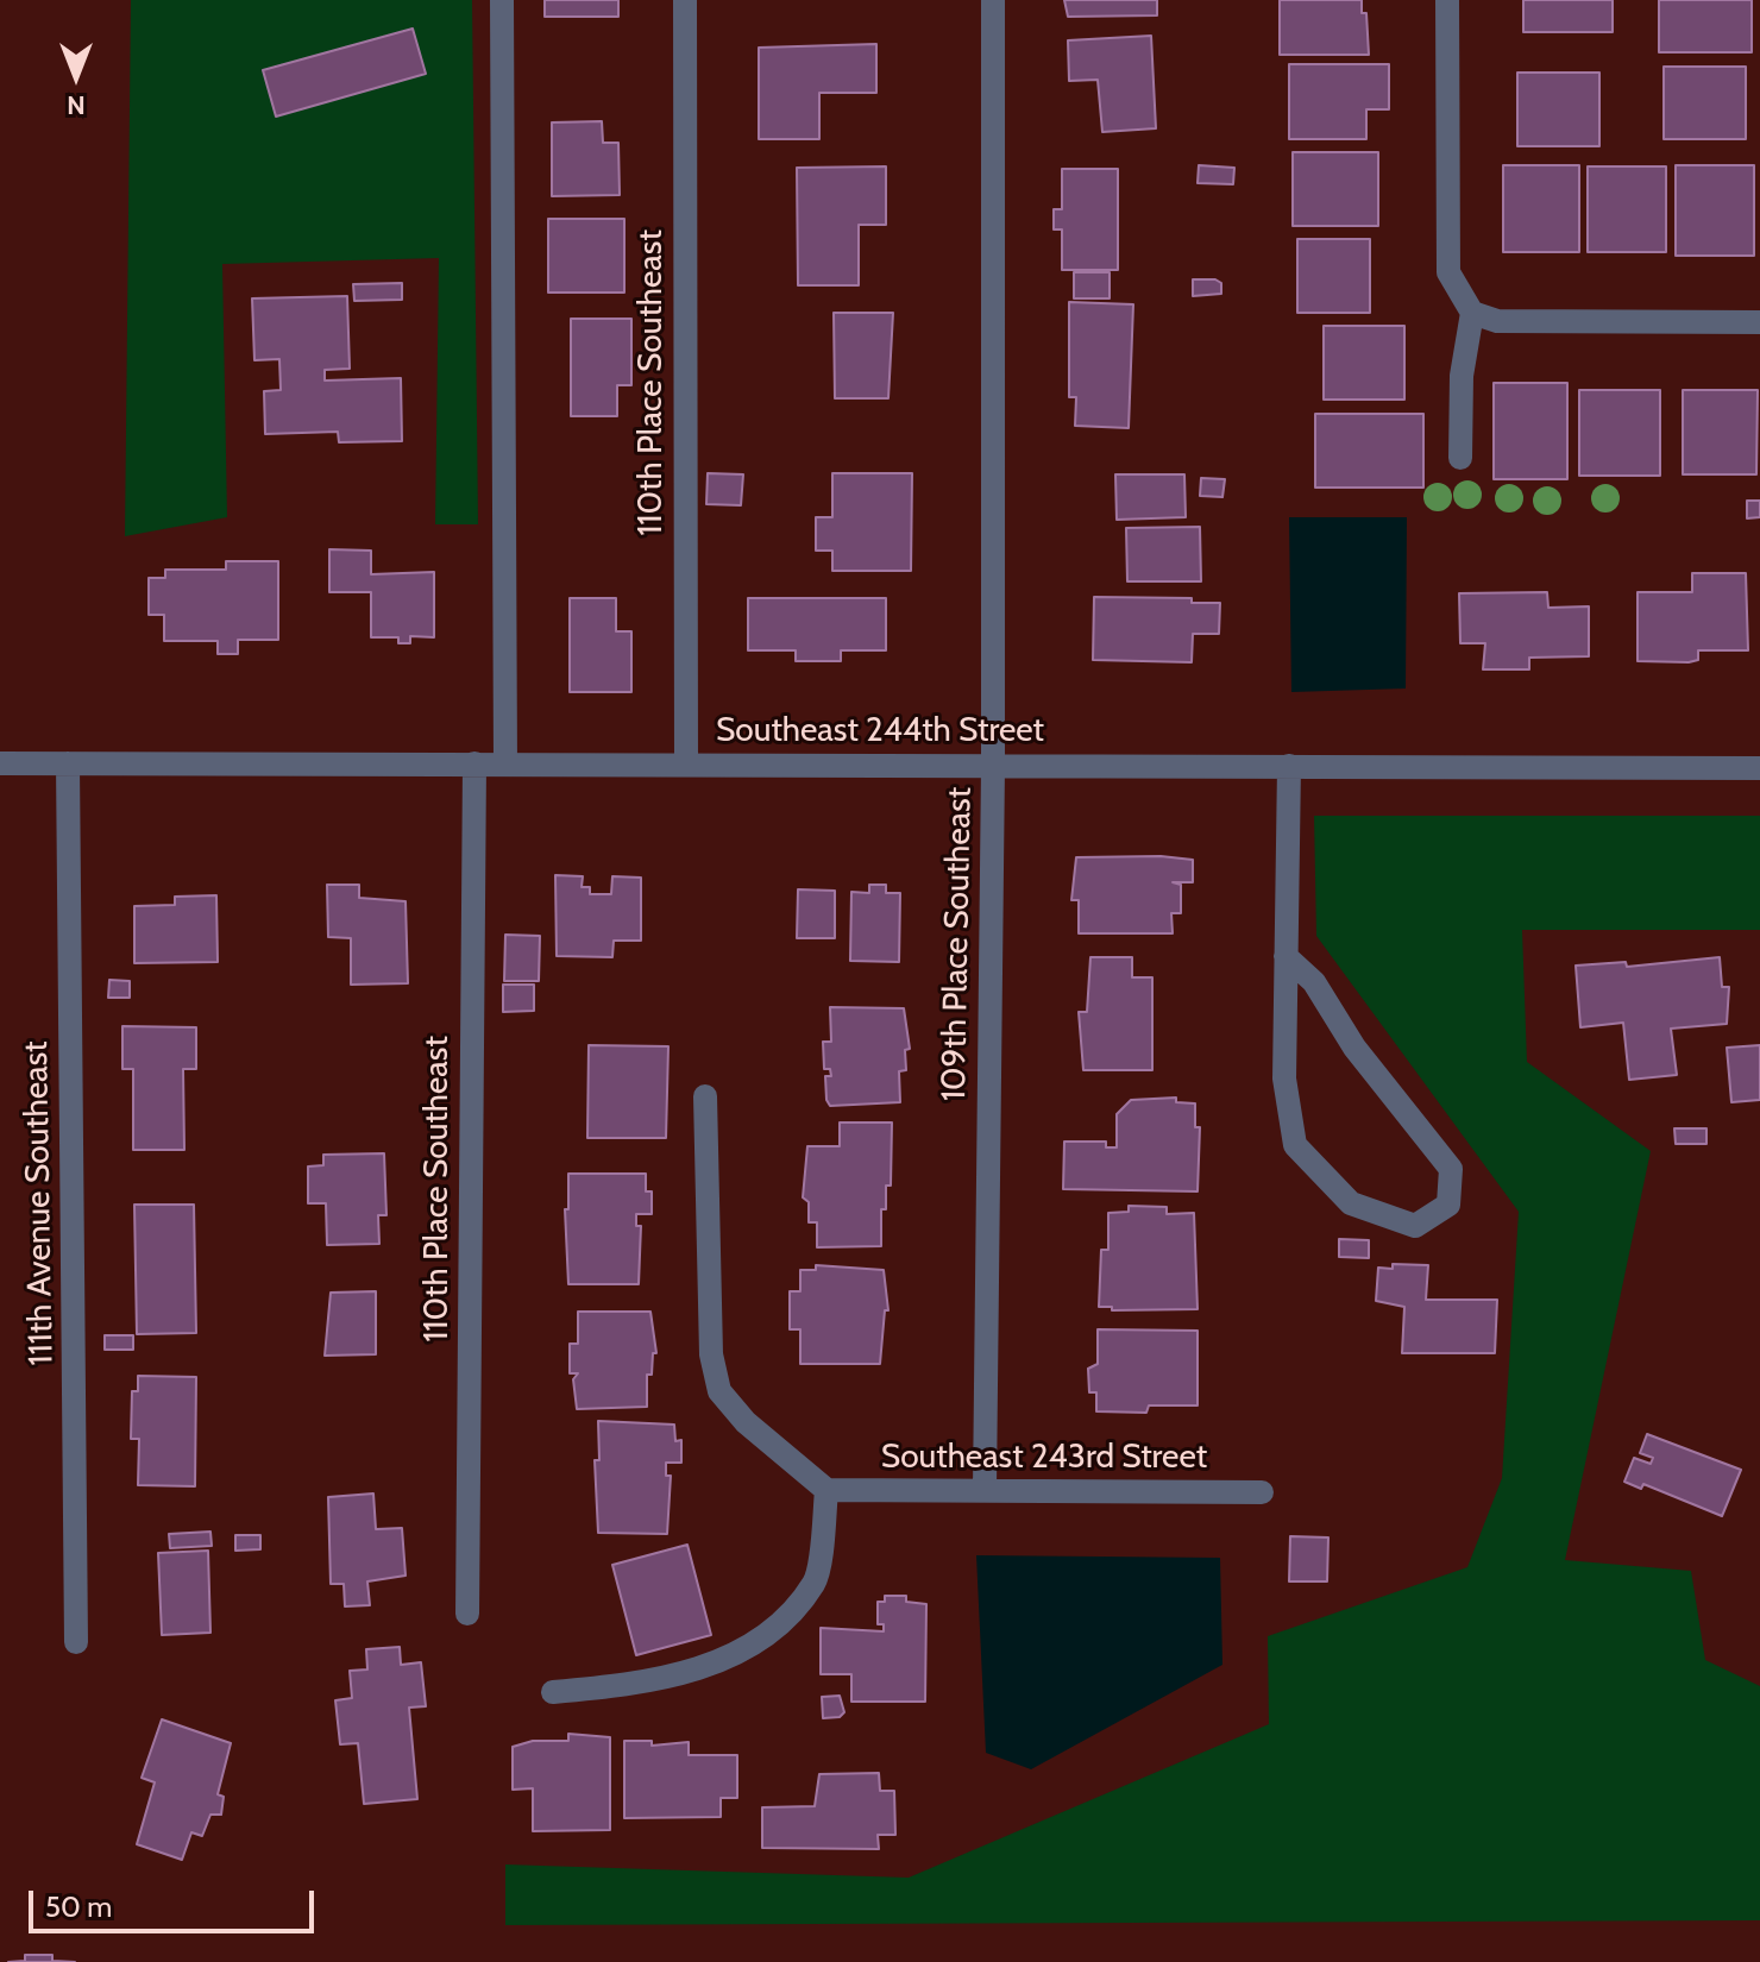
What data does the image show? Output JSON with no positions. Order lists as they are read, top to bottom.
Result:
{
  "streets": {
    "street": [
      "110th Place Southeast",
      "Southeast 244th Street",
      "109th Place Southeast",
      "111th Avenue Southeast",
      "Southeast 243rd Street"
    ]
  },
  "crossings": [
    ["110th Place Southeast", "Southeast 244th Street"],
    ["Southeast 244th Street", "109th Place Southeast"],
    ["Southeast 244th Street", "111th Avenue Southeast"],
    ["109th Place Southeast", "Southeast 243rd Street"]
  ],
  "scale_bar": "50 m",
  "north": "bottom"
}
